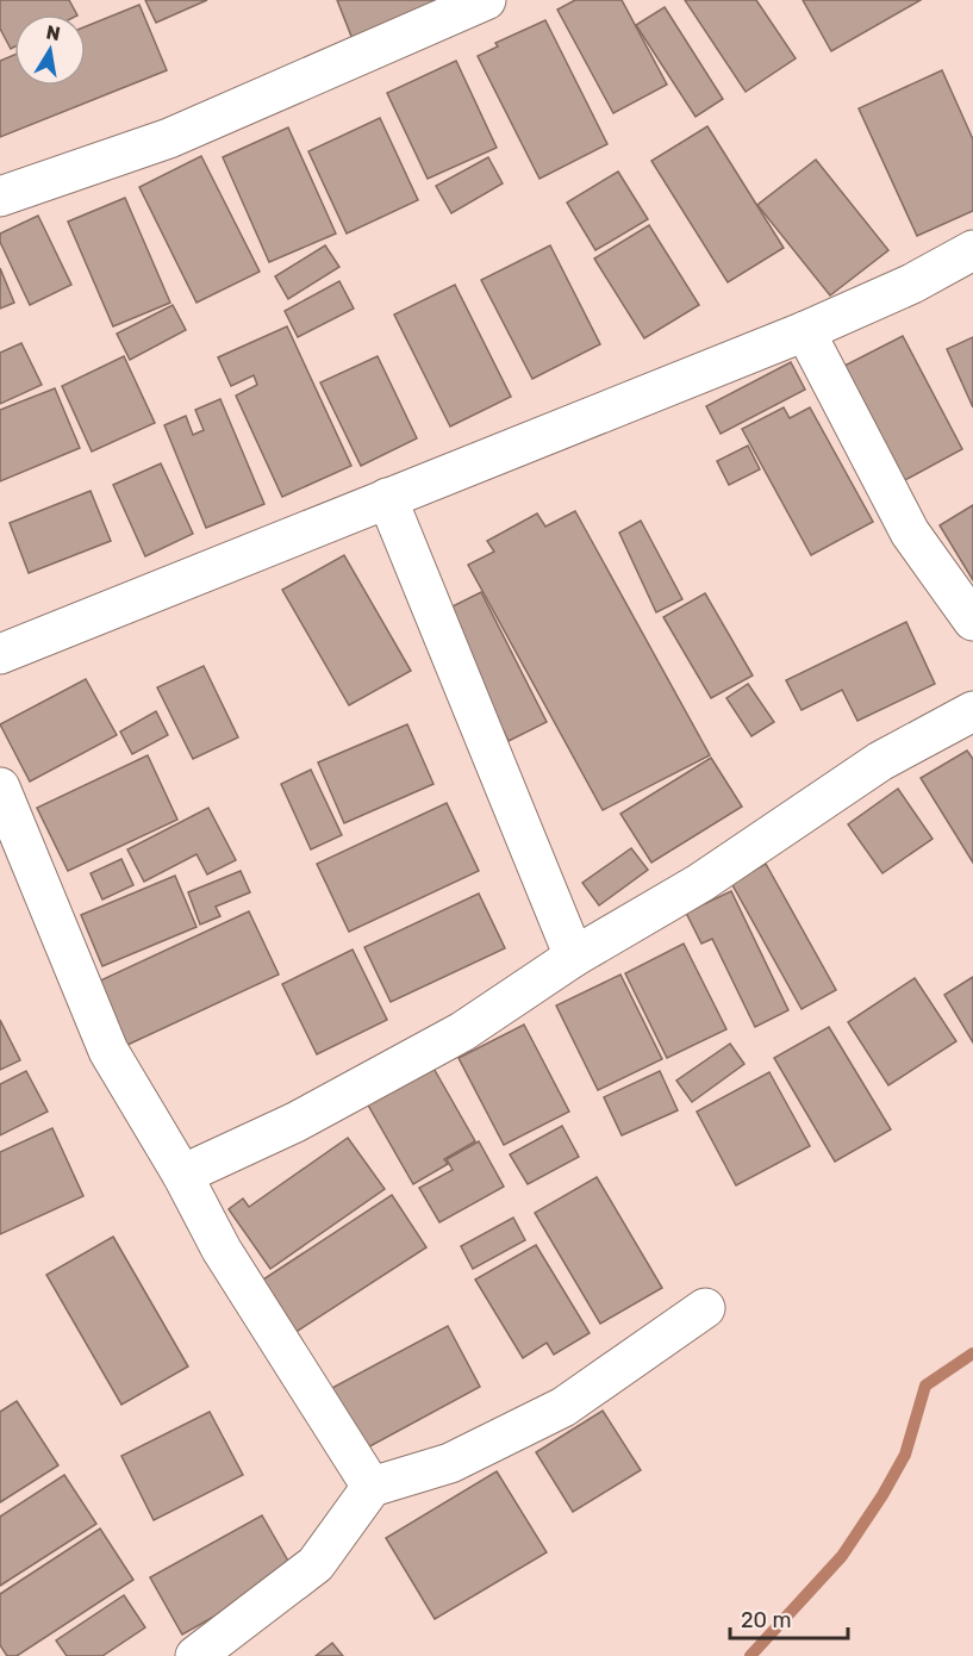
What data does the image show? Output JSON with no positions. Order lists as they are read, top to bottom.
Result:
{
  "scale_bar": "20 m",
  "north": "top"
}
